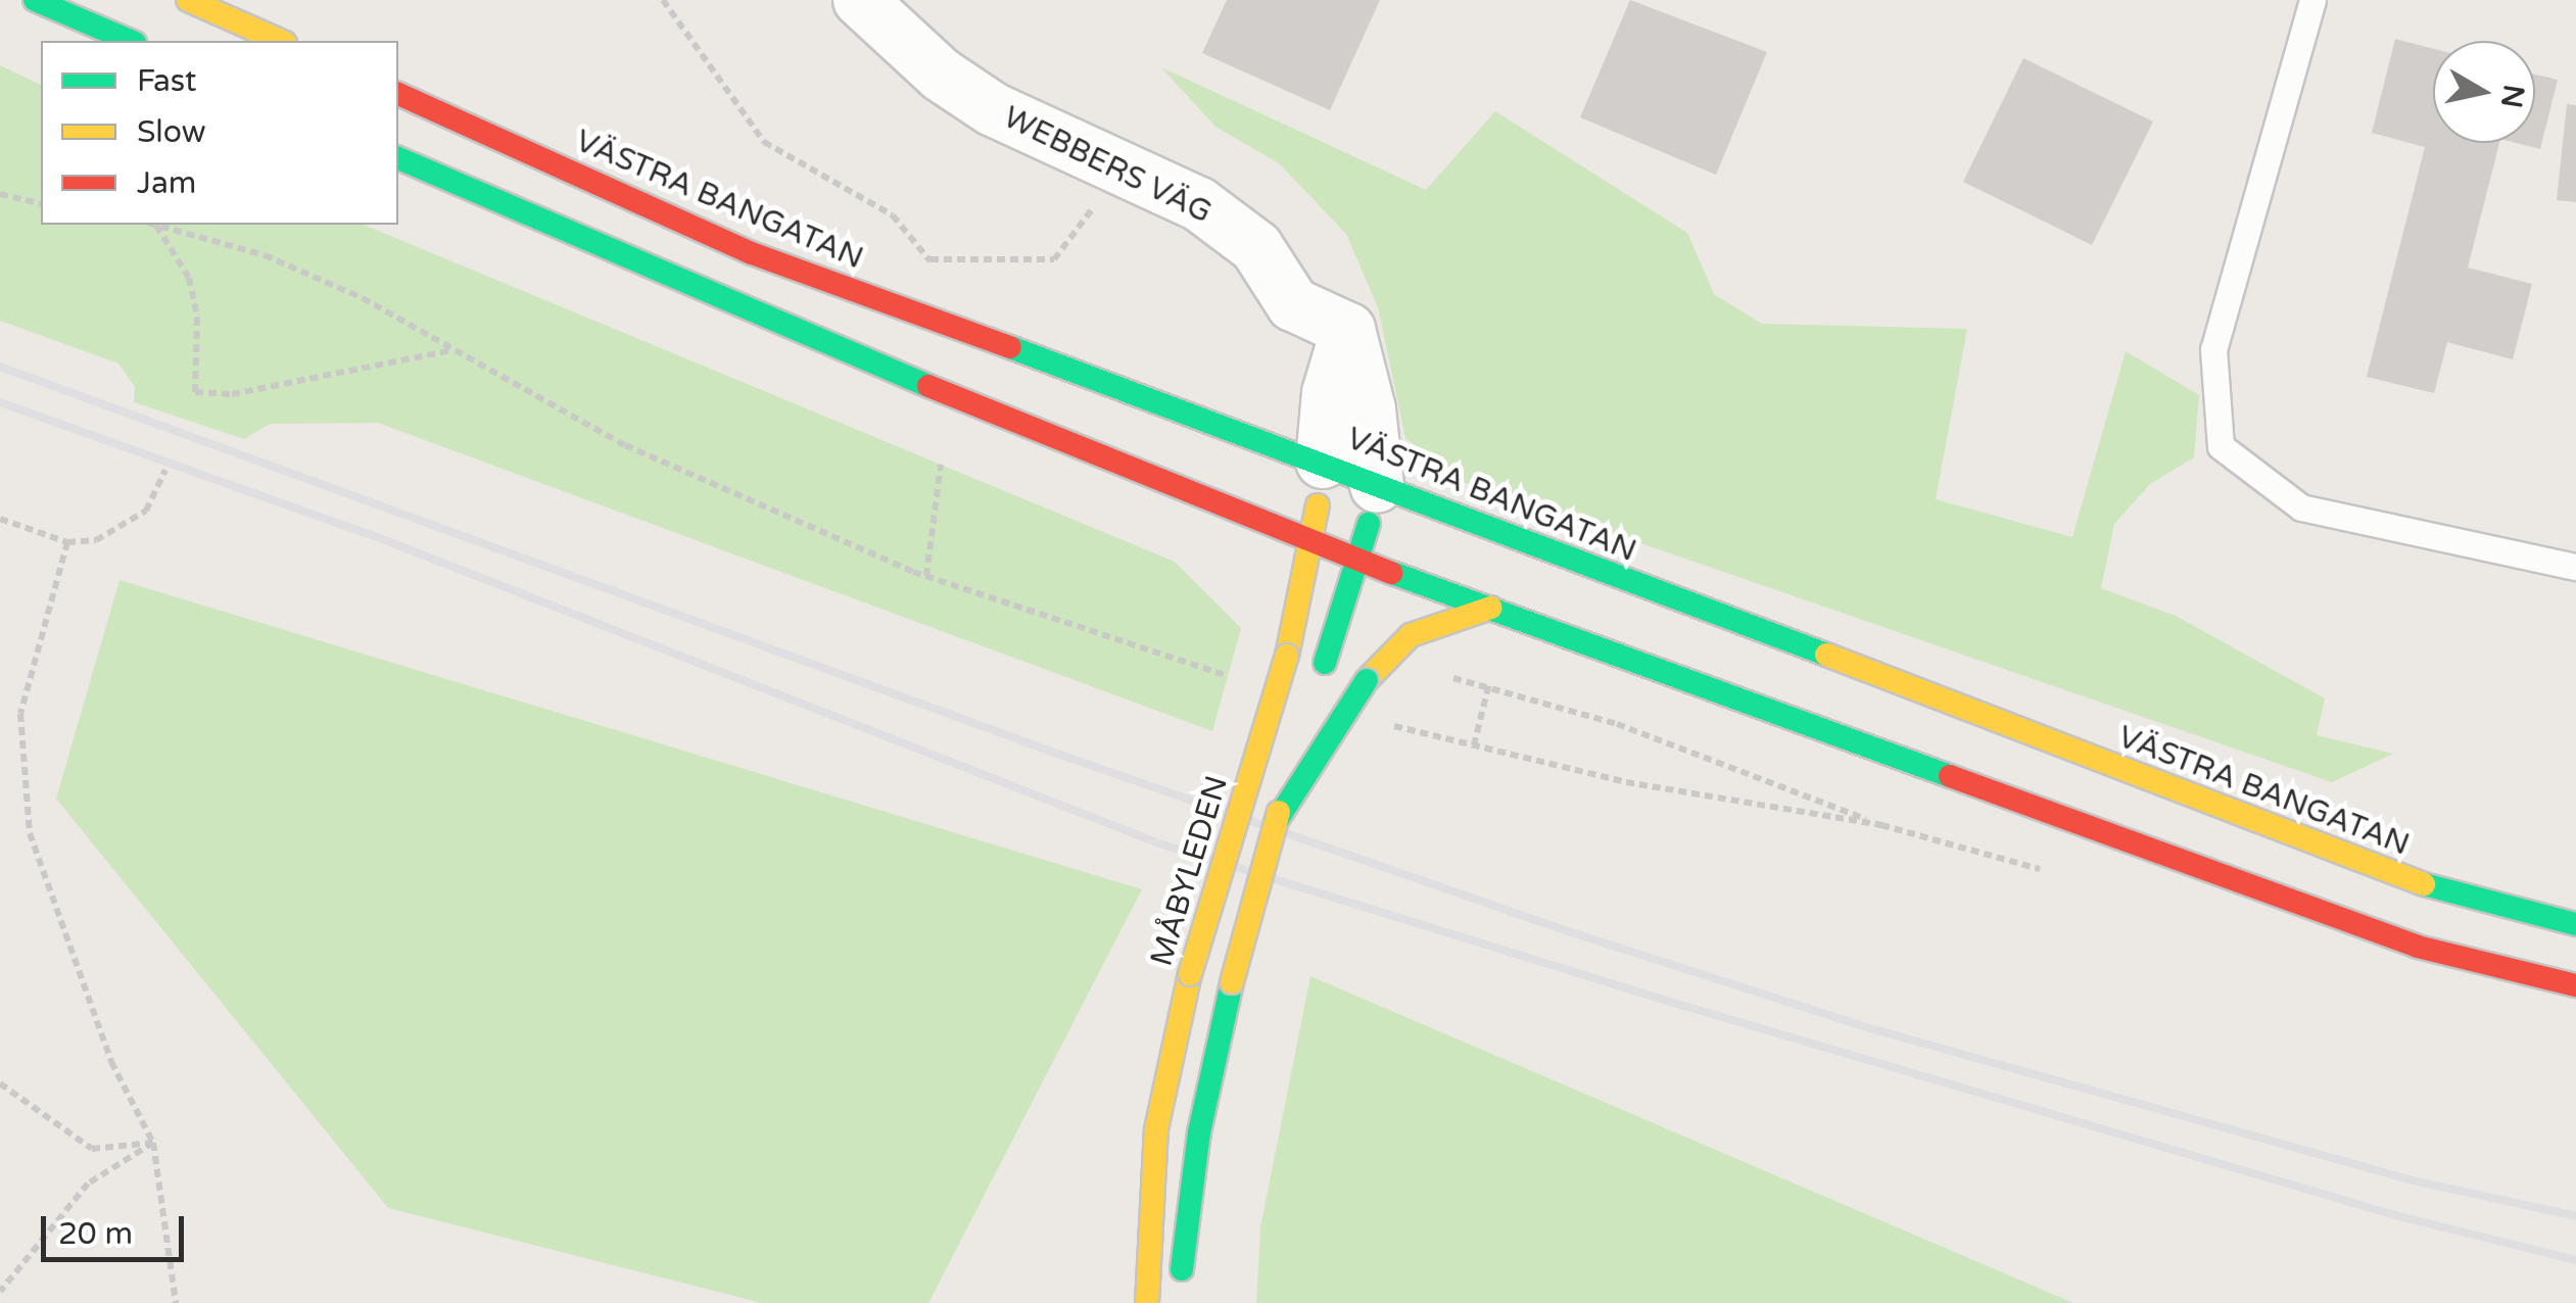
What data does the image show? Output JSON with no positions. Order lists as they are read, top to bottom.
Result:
{
  "streets": {
    "street": ["WEBBERS VÄG", "VÄSTRA BANGATAN", "MÅBYLEDEN"]
  },
  "crossings": [
    ["VÄSTRA BANGATAN", "MÅBYLEDEN"]
  ],
  "legend": ["Fast", "Slow", "Jam"],
  "scale_bar": "20 m",
  "north": "right"
}
